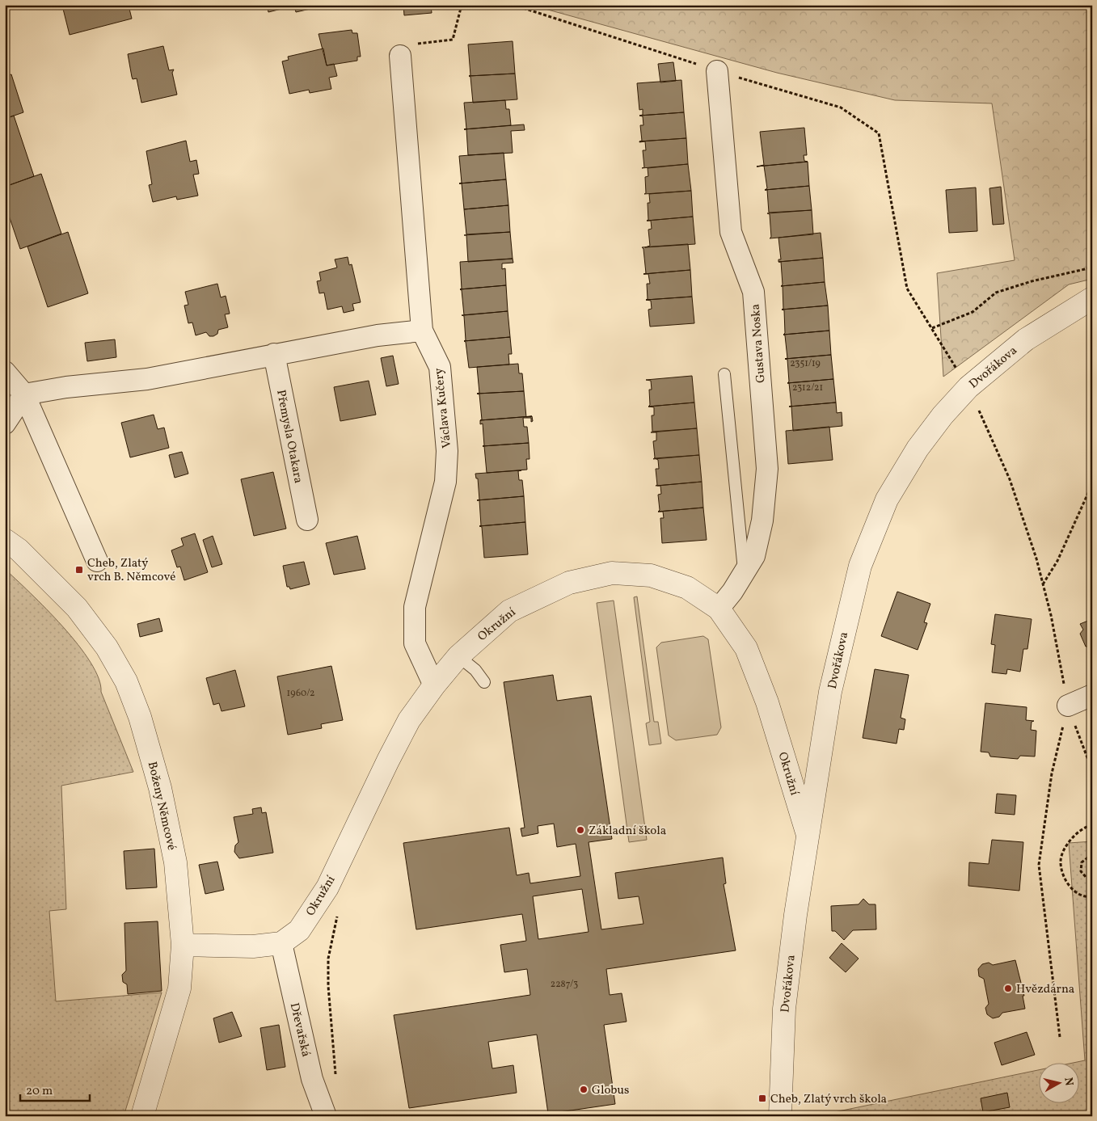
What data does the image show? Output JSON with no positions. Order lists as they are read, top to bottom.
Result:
{
  "streets": {
    "street": [
      "Gustava Noska",
      "Dvořákova",
      "Václava Kučery",
      "Přemysla Otakara",
      "Okružní",
      "Boženy Němcové",
      "Dřevařská"
    ]
  },
  "crossings": [
    ["Gustava Noska", "Okružní"],
    ["Dvořákova", "Okružní"],
    ["Václava Kučery", "Okružní"],
    ["Okružní", "Boženy Němcové"],
    ["Okružní", "Dřevařská"]
  ],
  "places": {
    "transit": ["Cheb, Zlatý vrch B. Němcové", "Cheb, Zlatý vrch škola"],
    "other": ["Základní škola", "Hvězdárna", "Globus"]
  },
  "house_numbers": [
    "2351/19",
    "2312/21",
    "1960/2",
    "2287/3"
  ],
  "scale_bar": "20 m",
  "north": "right"
}
